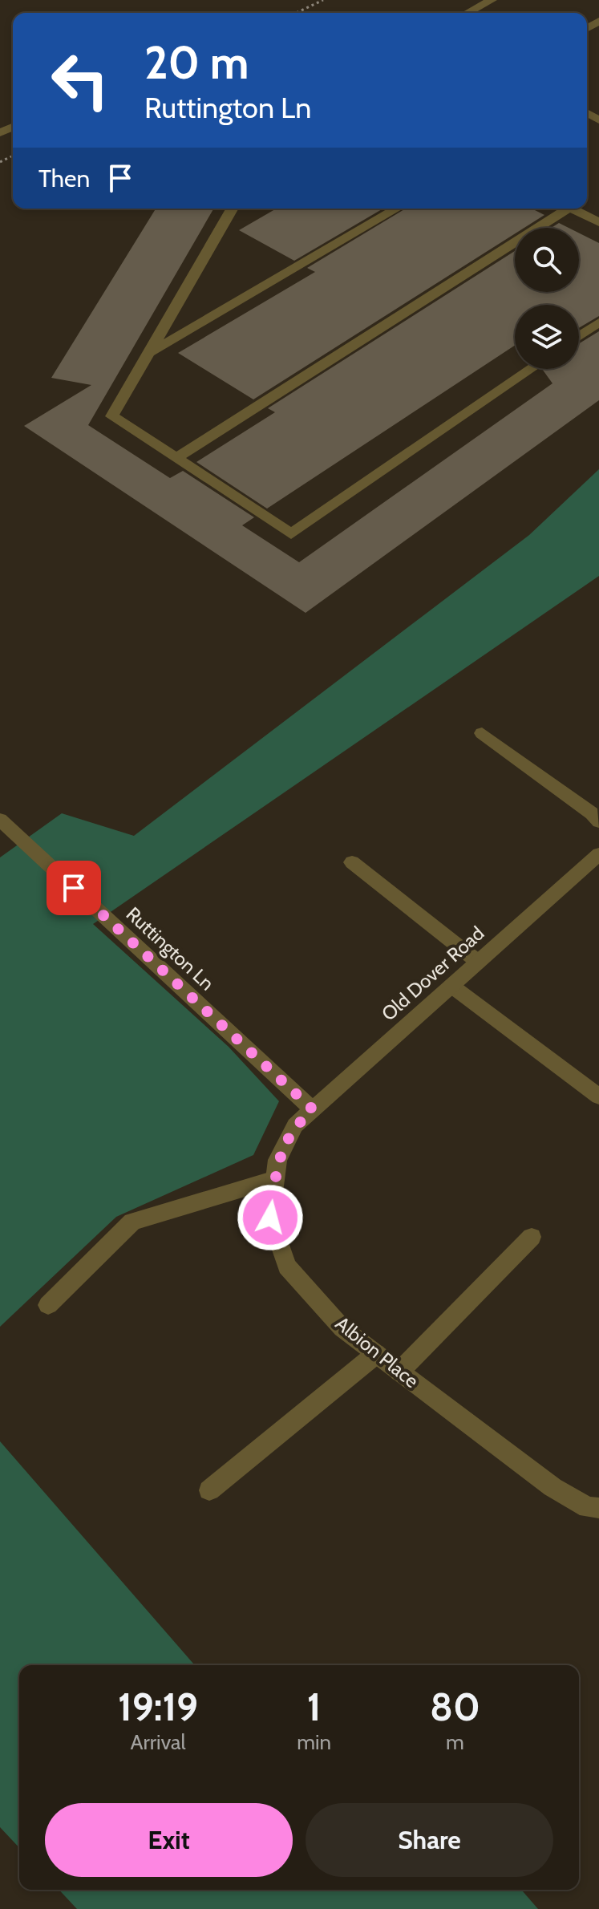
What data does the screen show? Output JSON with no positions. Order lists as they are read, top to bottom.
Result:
{
  "streets": {
    "street": ["Ruttington Ln", "Old Dover Road", "Albion Place"]
  },
  "crossings": [
    ["Ruttington Ln", "Old Dover Road"],
    ["Old Dover Road", "Albion Place"]
  ],
  "page": {
    "turn": ["20 m", "Ruttington Ln"],
    "then": "Then",
    "eta": [
      "19:19",
      "Arrival",
      "1",
      "min",
      "80",
      "m"
    ],
    "buttons": ["Exit", "Share"]
  }
}
